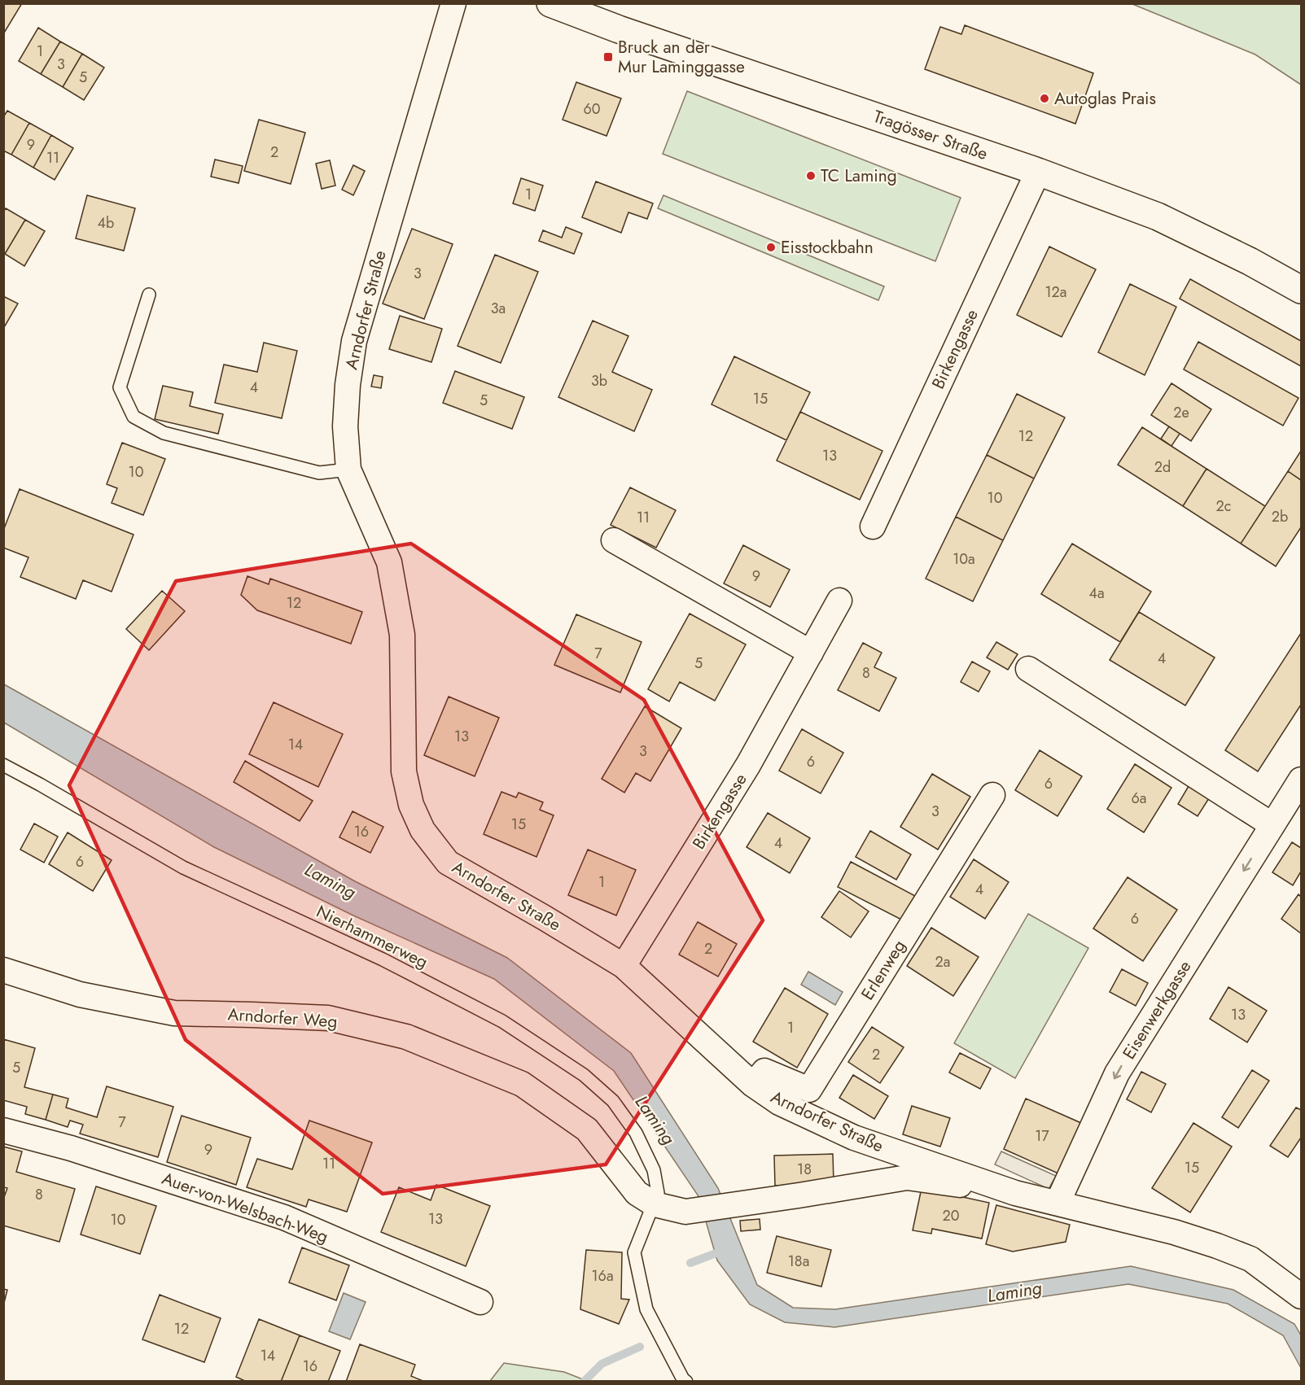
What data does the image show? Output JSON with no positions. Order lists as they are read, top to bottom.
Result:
{
  "streets": {
    "main road": ["Tragösser Straße"],
    "street": [
      "Arndorfer Straße",
      "Birkengasse",
      "Erlenweg",
      "Eisenwerkgasse",
      "Arndorfer Weg",
      "Auer-von-Welsbach-Weg"
    ],
    "lane": ["Nierhammerweg"]
  },
  "crossings": [
    ["Tragösser Straße", "Birkengasse"],
    ["Arndorfer Straße", "Birkengasse"],
    ["Arndorfer Straße", "Erlenweg"],
    ["Arndorfer Straße", "Eisenwerkgasse"],
    ["Arndorfer Straße", "Arndorfer Weg"],
    ["Nierhammerweg", "Arndorfer Weg"]
  ],
  "one_way": ["Eisenwerkgasse"],
  "water": ["Laming"],
  "places": {
    "transit": ["Bruck an der Mur Laminggasse"],
    "other": ["Autoglas Prais", "TC Laming", "Eisstockbahn"]
  },
  "house_numbers": [
    "1",
    "3",
    "5",
    "60",
    "9",
    "2",
    "11",
    "1",
    "4b",
    "3",
    "12a",
    "3a",
    "3b",
    "4",
    "15",
    "5",
    "2e",
    "12",
    "13",
    "2d",
    "10",
    "10",
    "2c",
    "2b",
    "11",
    "10a",
    "9",
    "4a",
    "12",
    "7",
    "4",
    "5",
    "8",
    "13",
    "14",
    "3",
    "6",
    "6",
    "6a",
    "3",
    "15",
    "16",
    "4",
    "6",
    "1",
    "4",
    "6",
    "2",
    "2a",
    "13",
    "1",
    "2",
    "5",
    "7",
    "17",
    "9",
    "11",
    "15",
    "18",
    "8",
    "20",
    "13",
    "10",
    "18a",
    "16a",
    "12",
    "14",
    "16"
  ]
}
